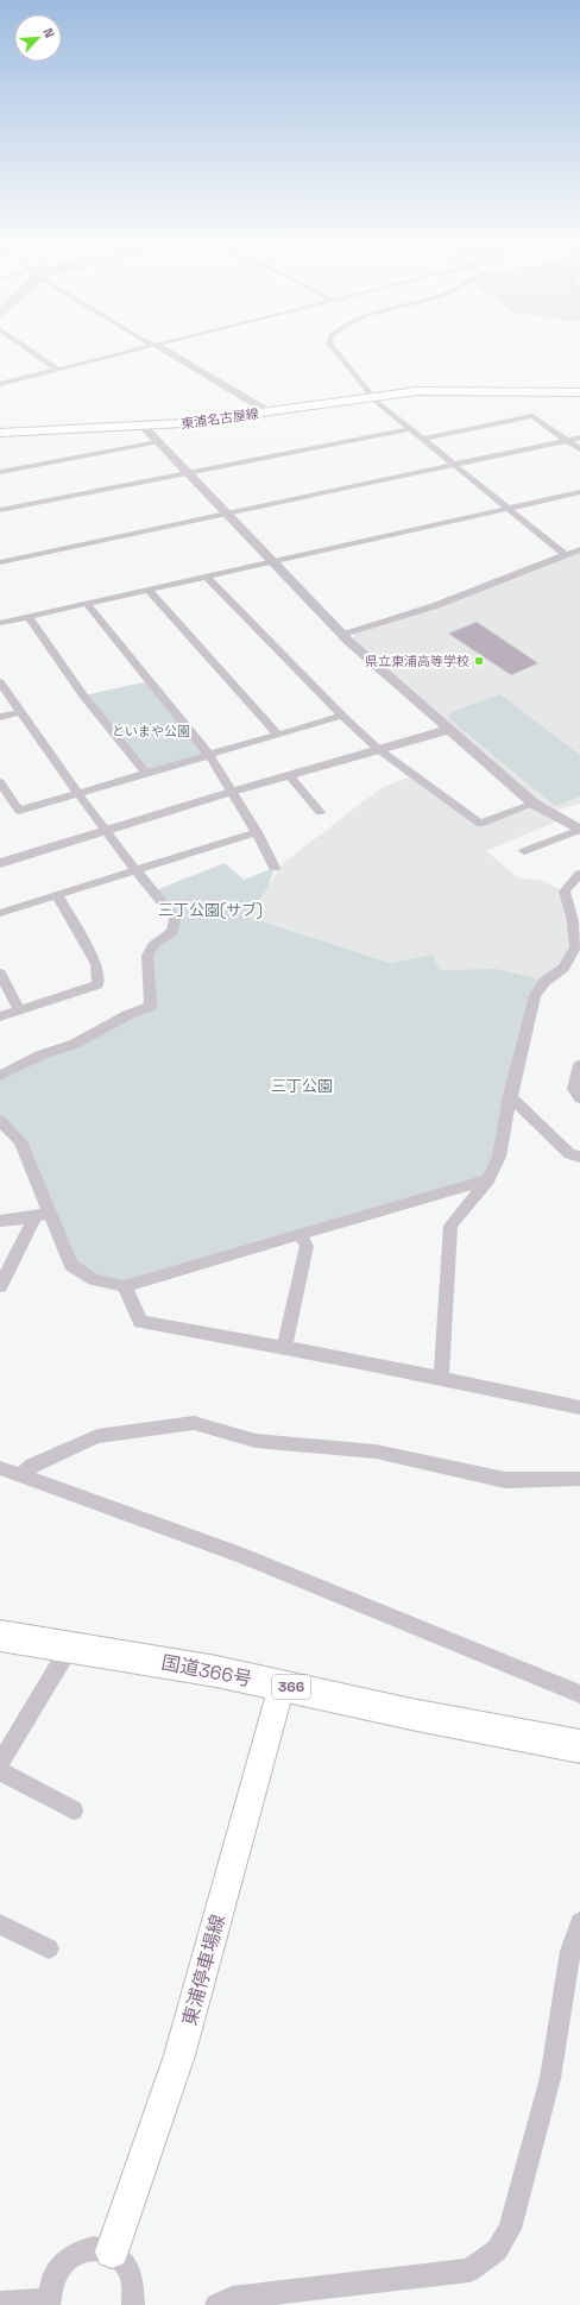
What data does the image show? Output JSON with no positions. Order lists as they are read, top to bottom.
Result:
{
  "streets": {
    "highway": ["国道366号", "366"],
    "main road": ["東浦名古屋線", "東浦停車場線"]
  },
  "crossings": [
    ["国道366号", "東浦停車場線"]
  ],
  "parks": ["といまや公園", "三丁公園(サブ)", "三丁公園"],
  "places": ["県立東浦高等学校"],
  "north": "top right"
}
